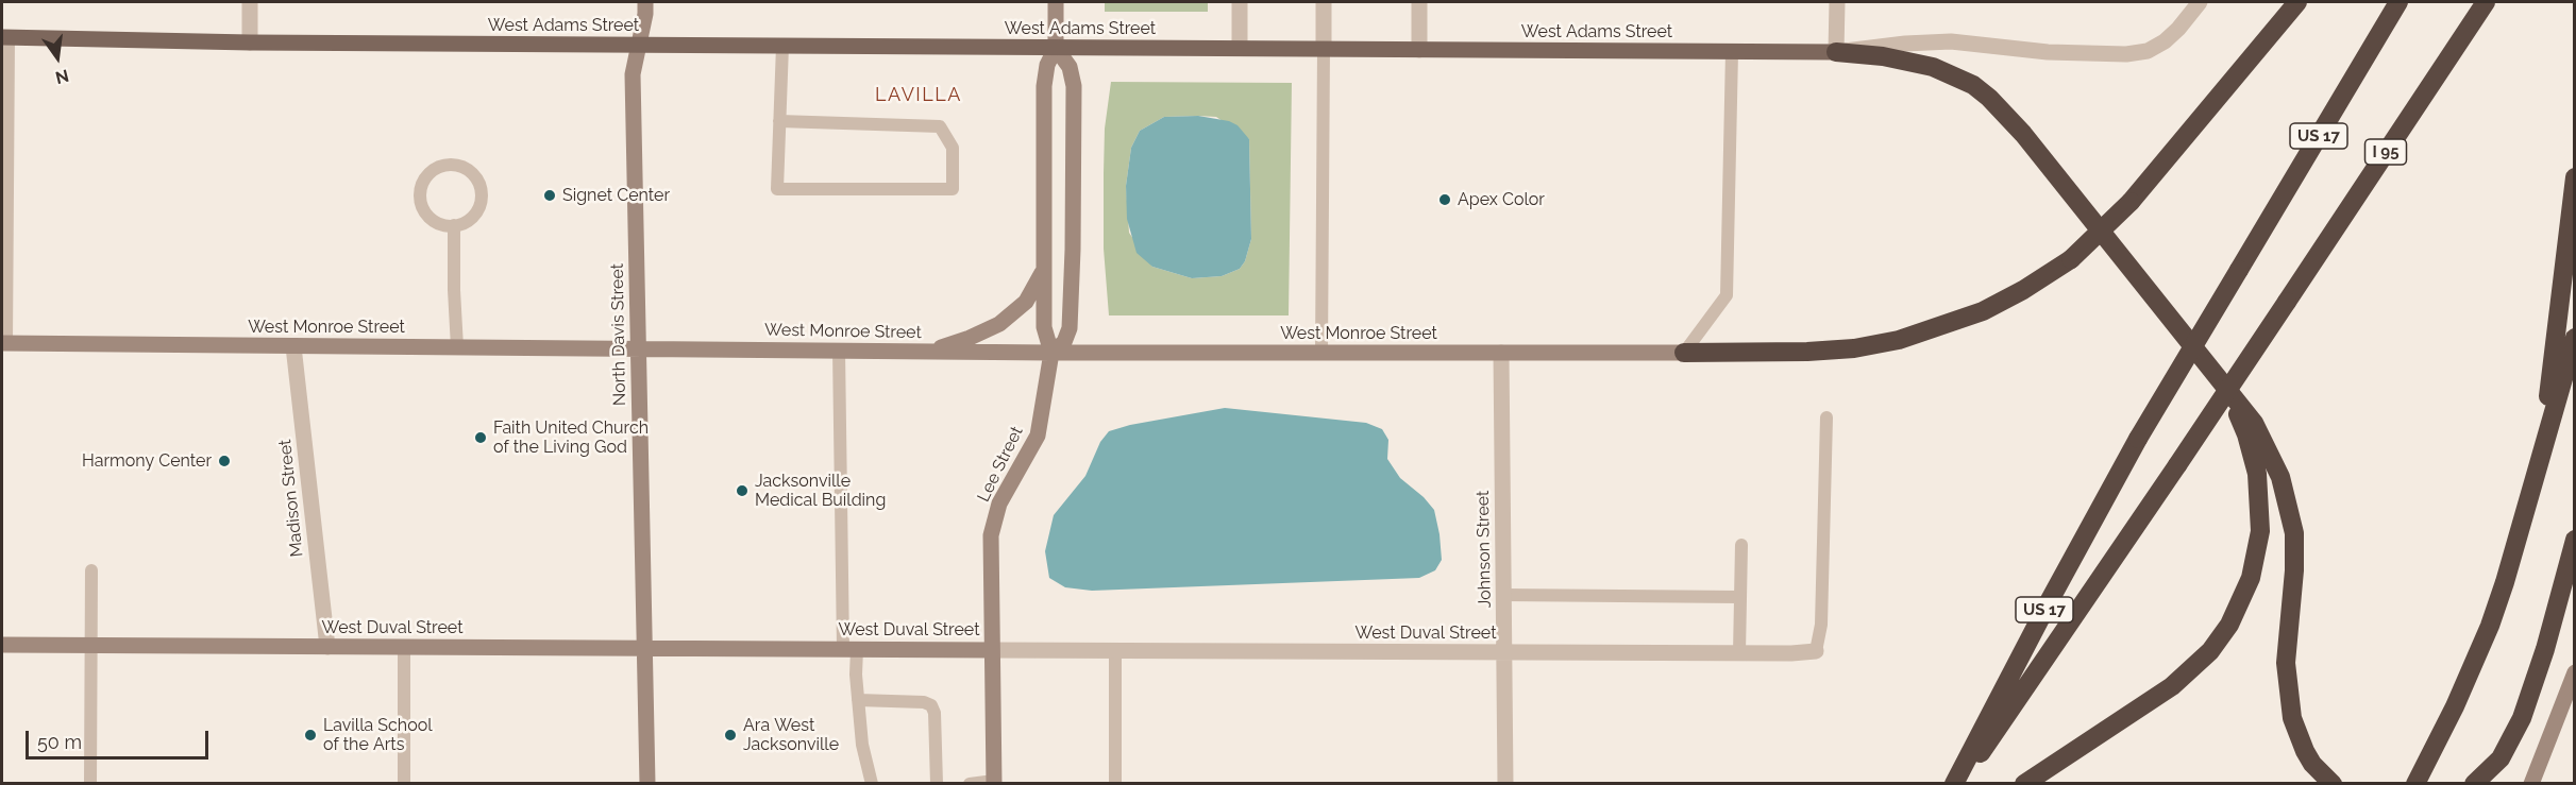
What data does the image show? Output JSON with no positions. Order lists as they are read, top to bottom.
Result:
{
  "streets": {
    "highway": ["US 17", "I 95"],
    "main road": ["West Adams Street"],
    "street": [
      "West Monroe Street",
      "North Davis Street",
      "Lee Street",
      "Madison Street",
      "Johnson Street",
      "West Duval Street"
    ]
  },
  "crossings": [
    ["West Adams Street", "North Davis Street"],
    ["West Adams Street", "Lee Street"],
    ["West Monroe Street", "North Davis Street"],
    ["West Monroe Street", "Lee Street"],
    ["West Monroe Street", "Madison Street"],
    ["West Monroe Street", "Johnson Street"],
    ["North Davis Street", "West Duval Street"],
    ["Lee Street", "West Duval Street"],
    ["Madison Street", "West Duval Street"],
    ["Johnson Street", "West Duval Street"]
  ],
  "districts": ["LAVILLA"],
  "places": [
    "Signet Center",
    "Apex Color",
    "Faith United Church of the Living God",
    "Harmony Center",
    "Jacksonville Medical Building",
    "Lavilla School of the Arts",
    "Ara West Jacksonville"
  ],
  "scale_bar": "50 m",
  "north": "bottom"
}
